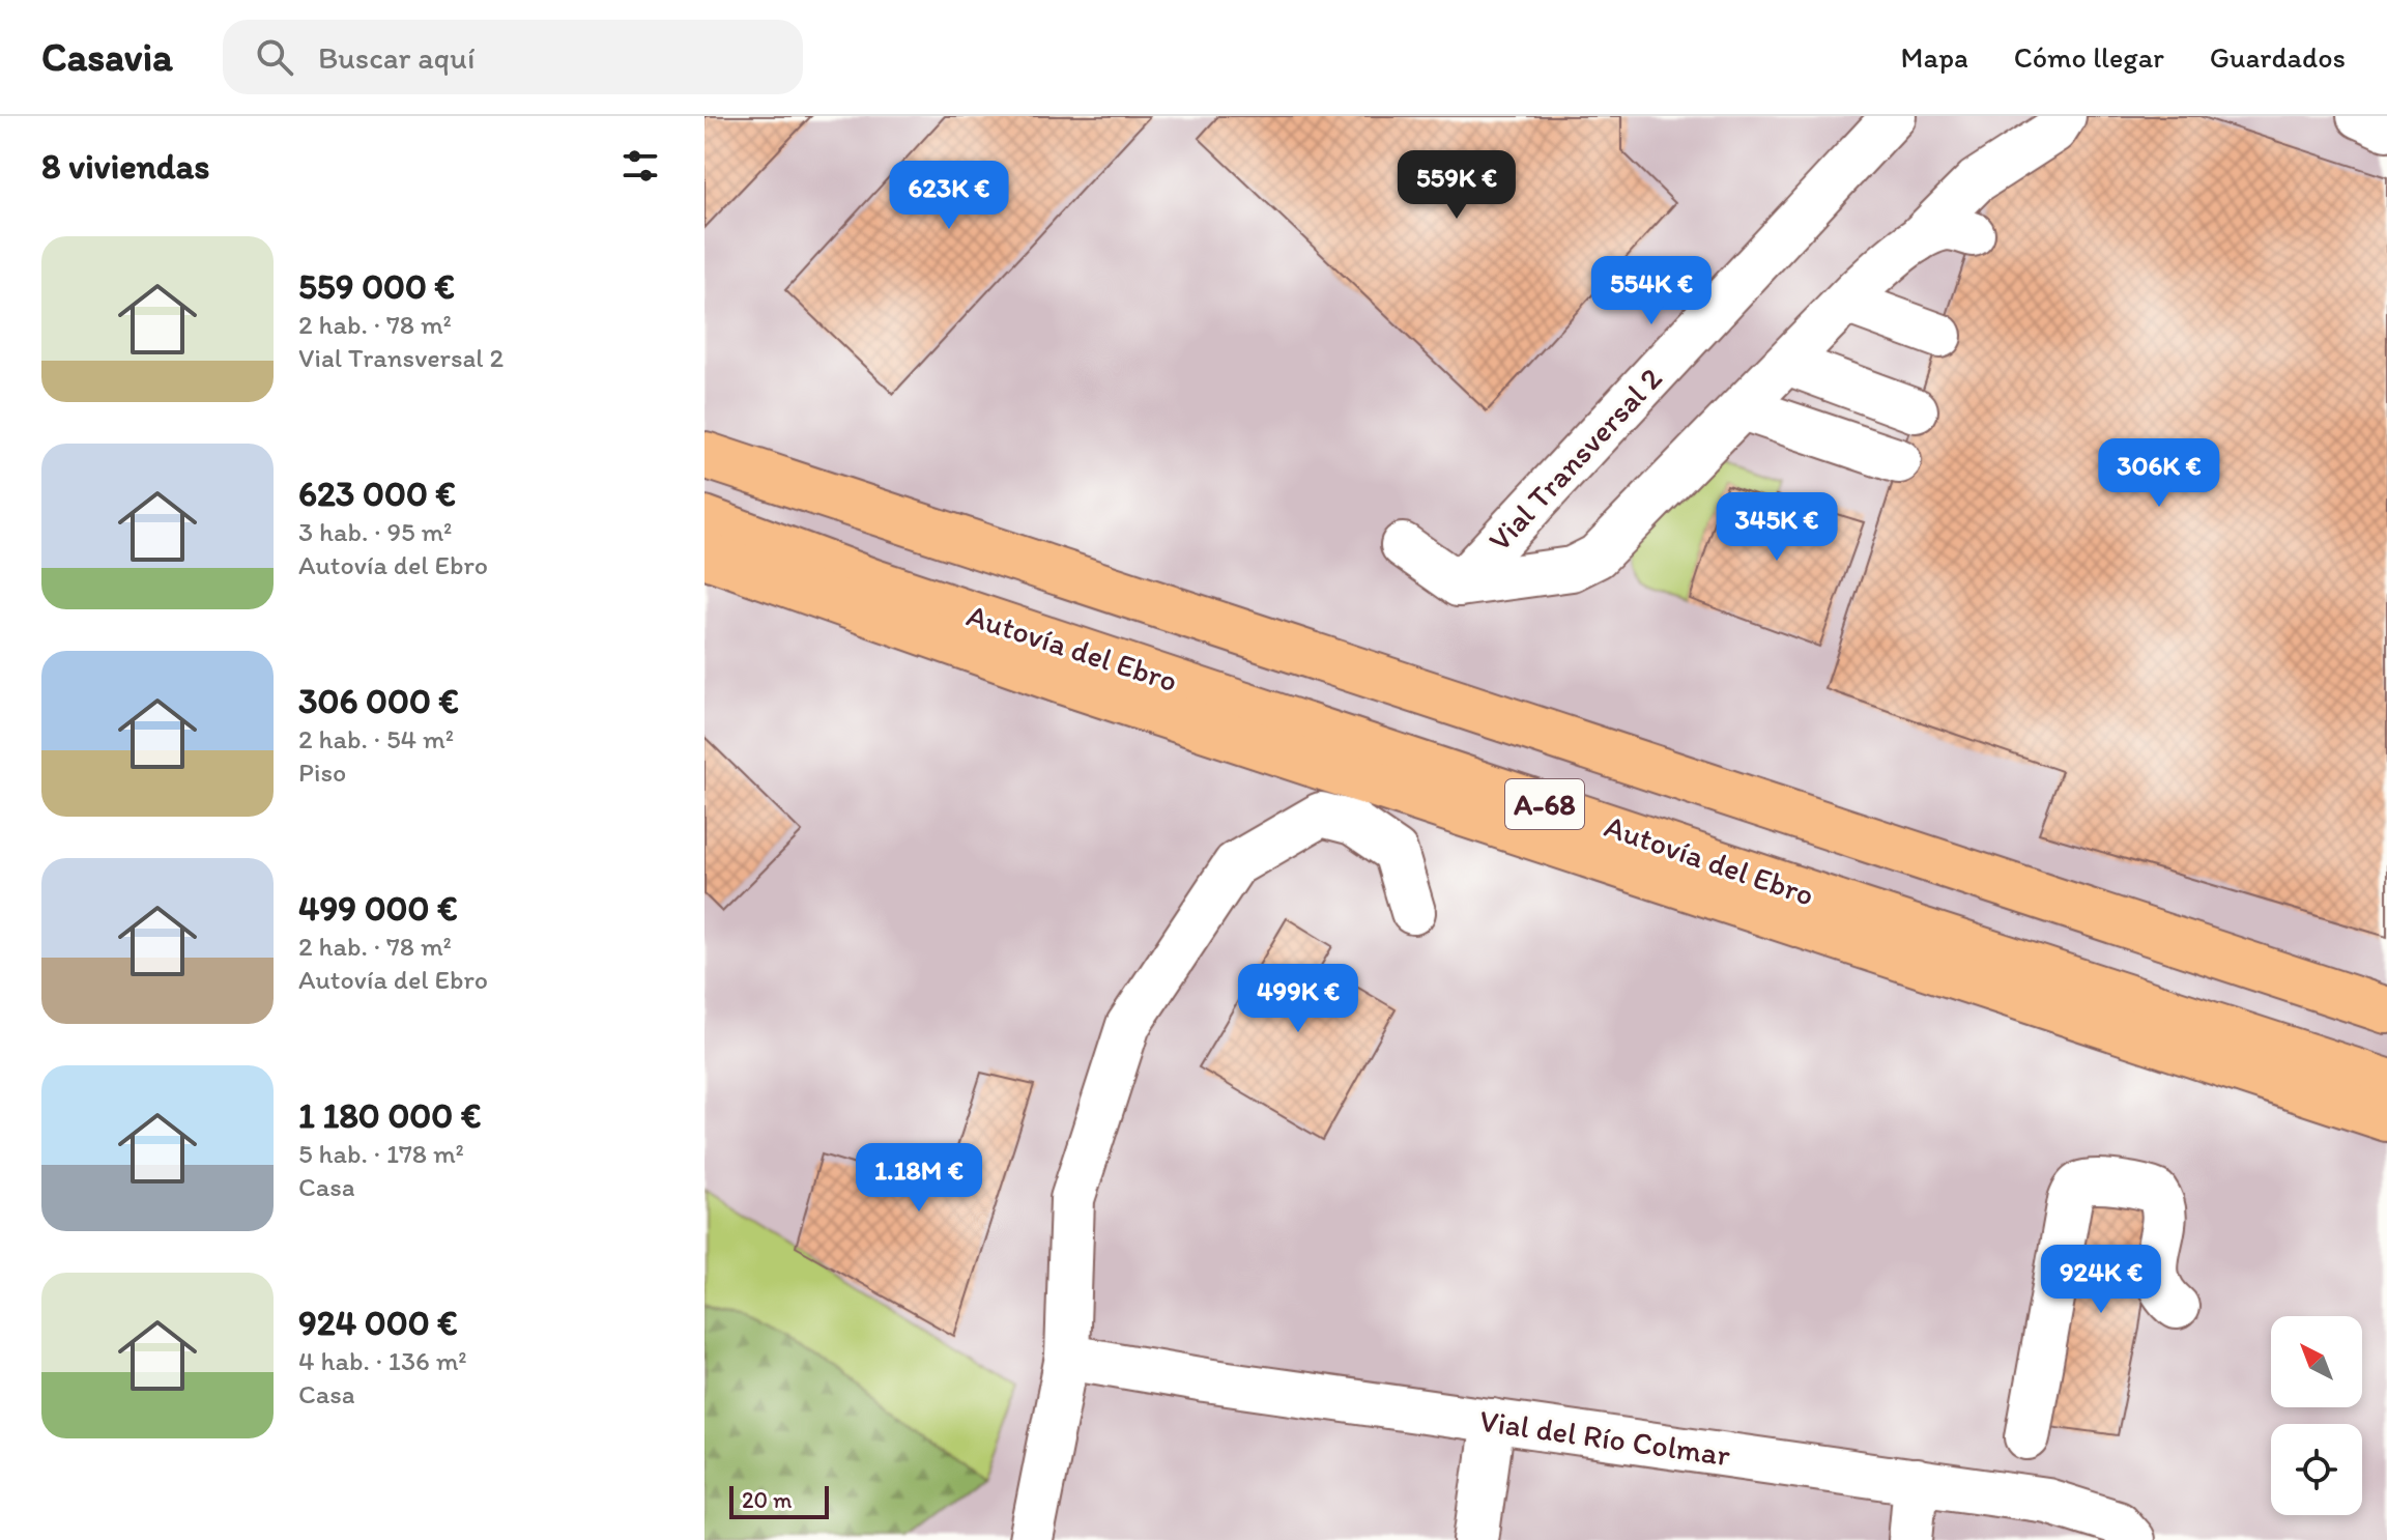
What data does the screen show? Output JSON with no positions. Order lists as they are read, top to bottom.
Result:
{
  "streets": {
    "highway": ["Autovía del Ebro", "A-68"],
    "street": ["Vial Transversal 2", "Vial del Río Colmar"]
  },
  "scale_bar": "20 m",
  "north": "top left",
  "page": {
    "header": "Casavia",
    "search": "Buscar aquí",
    "nav": ["Mapa", "Cómo llegar", "Guardados"],
    "heading": "8 viviendas",
    "price": [
      "559K €",
      "623K €",
      "554K €",
      "306K €",
      "345K €",
      "499K €",
      "1.18M €",
      "924K €"
    ],
    "list": [
      {
        "name": "559 000 €",
        "note": "2 hab. · 78 m² · Vial Transversal 2"
      },
      {
        "name": "623 000 €",
        "note": "3 hab. · 95 m² · Autovía del Ebro"
      },
      {
        "name": "306 000 €",
        "note": "2 hab. · 54 m² · Piso"
      },
      {
        "name": "499 000 €",
        "note": "2 hab. · 78 m² · Autovía del Ebro"
      },
      {
        "name": "1 180 000 €",
        "note": "5 hab. · 178 m² · Casa"
      },
      {
        "name": "924 000 €",
        "note": "4 hab. · 136 m² · Casa"
      }
    ],
    "scale": "20 m"
  }
}
